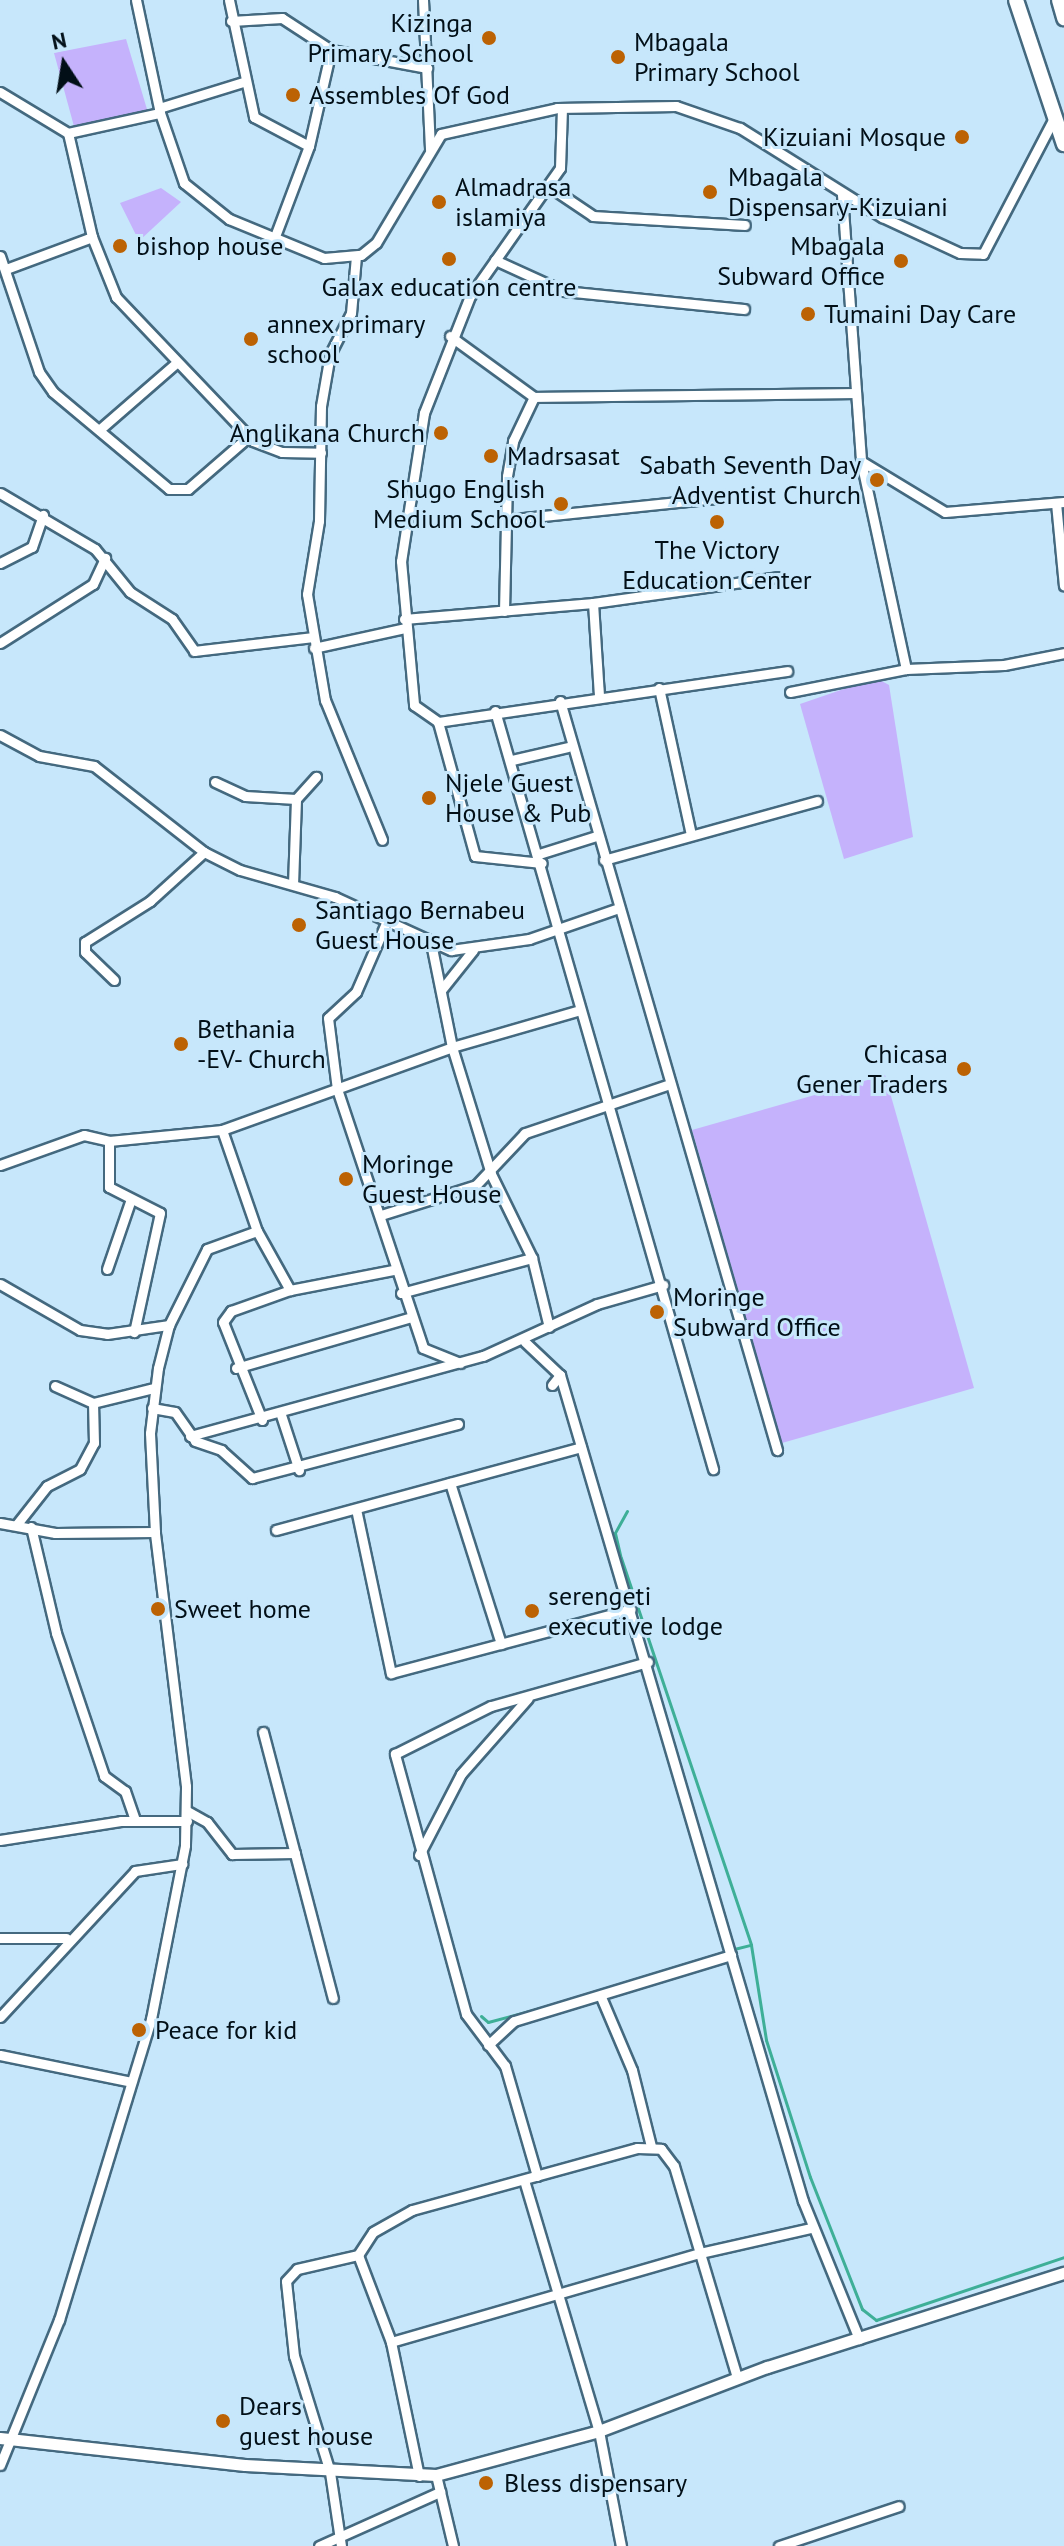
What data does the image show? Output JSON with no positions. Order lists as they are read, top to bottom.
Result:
{
  "places": [
    "Kizinga Primary School",
    "Mbagala Primary School",
    "Assembles Of God",
    "Kizuiani Mosque",
    "Mbagala Dispensary-Kizuiani",
    "Almadrasa islamiya",
    "bishop house",
    "Galax education centre",
    "Mbagala Subward Office",
    "Tumaini Day Care",
    "annex primary school",
    "Anglikana Church",
    "Madrsasat",
    "Sabath Seventh Day Adventist Church",
    "Shugo English Medium School",
    "The Victory Education Center",
    "Njele Guest House & Pub",
    "Santiago Bernabeu Guest House",
    "Bethania -EV- Church",
    "Chicasa Gener Traders",
    "Moringe Guest House",
    "Moringe Subward Office",
    "Sweet home",
    "serengeti executive lodge",
    "Peace for kid",
    "Dears guest house",
    "Bless dispensary"
  ],
  "north": "top"
}
